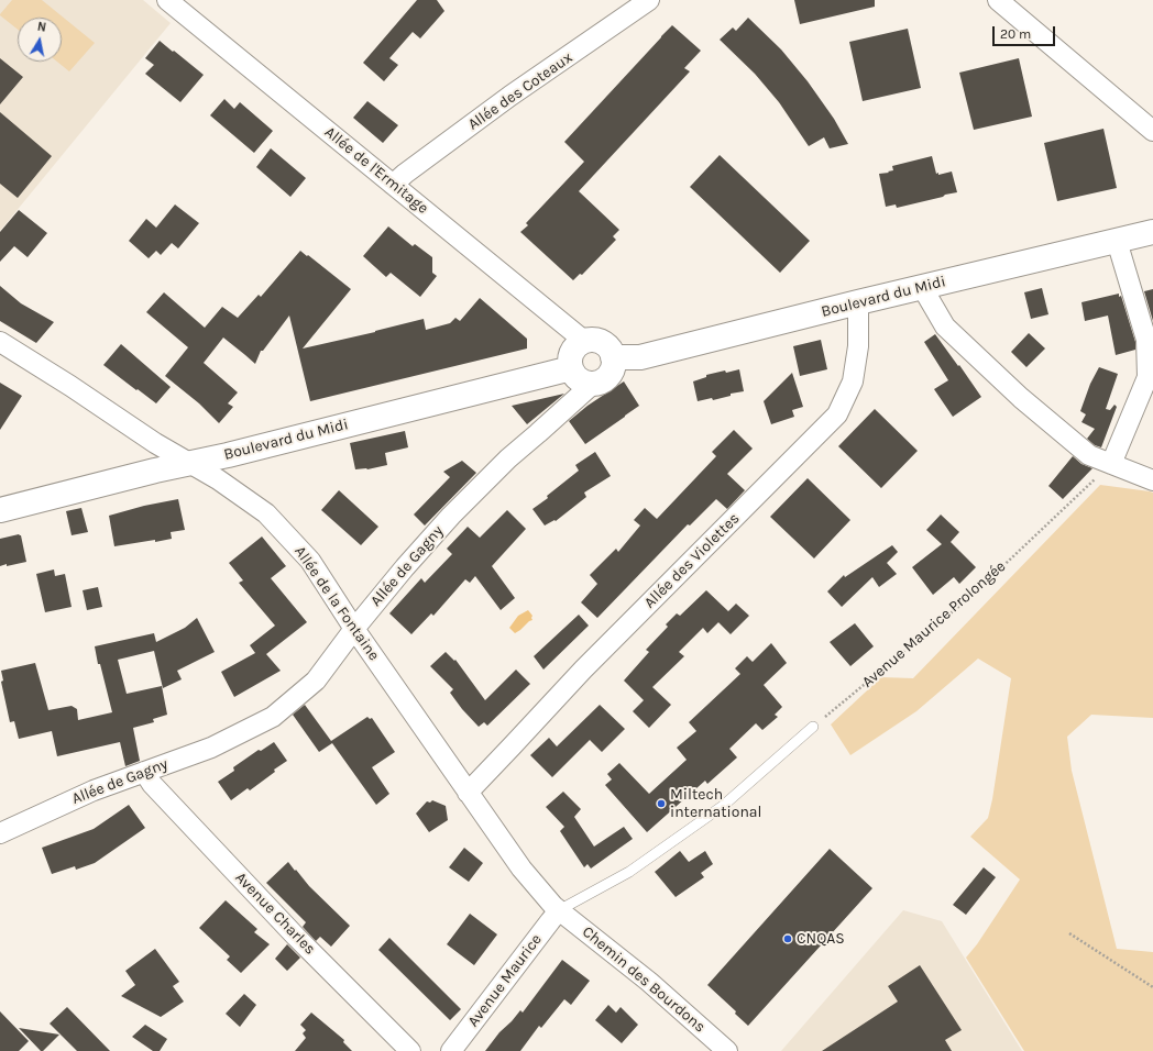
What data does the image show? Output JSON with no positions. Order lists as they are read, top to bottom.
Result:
{
  "streets": {
    "street": [
      "Allée des Coteaux",
      "Allée de l'Ermitage",
      "Boulevard du Midi",
      "Allée des Violettes",
      "Allée de Gagny",
      "Allée de la Fontaine",
      "Avenue Charles",
      "Chemin des Bourdons",
      "Avenue Maurice"
    ],
    "path": ["Avenue Maurice Prolongée"]
  },
  "crossings": [
    ["Allée des Coteaux", "Allée de l'Ermitage"],
    ["Allée de l'Ermitage", "Boulevard du Midi"],
    ["Allée de l'Ermitage", "Allée de Gagny"],
    ["Boulevard du Midi", "Allée des Violettes"],
    ["Boulevard du Midi", "Allée de Gagny"],
    ["Boulevard du Midi", "Allée de la Fontaine"],
    ["Allée des Violettes", "Allée de la Fontaine"],
    ["Allée de Gagny", "Allée de la Fontaine"],
    ["Allée de Gagny", "Avenue Charles"],
    ["Allée de la Fontaine", "Chemin des Bourdons"],
    ["Allée de la Fontaine", "Avenue Maurice"],
    ["Chemin des Bourdons", "Avenue Maurice"]
  ],
  "places": ["Miltech international", "CNQAS"],
  "scale_bar": "20 m",
  "north": "top"
}
